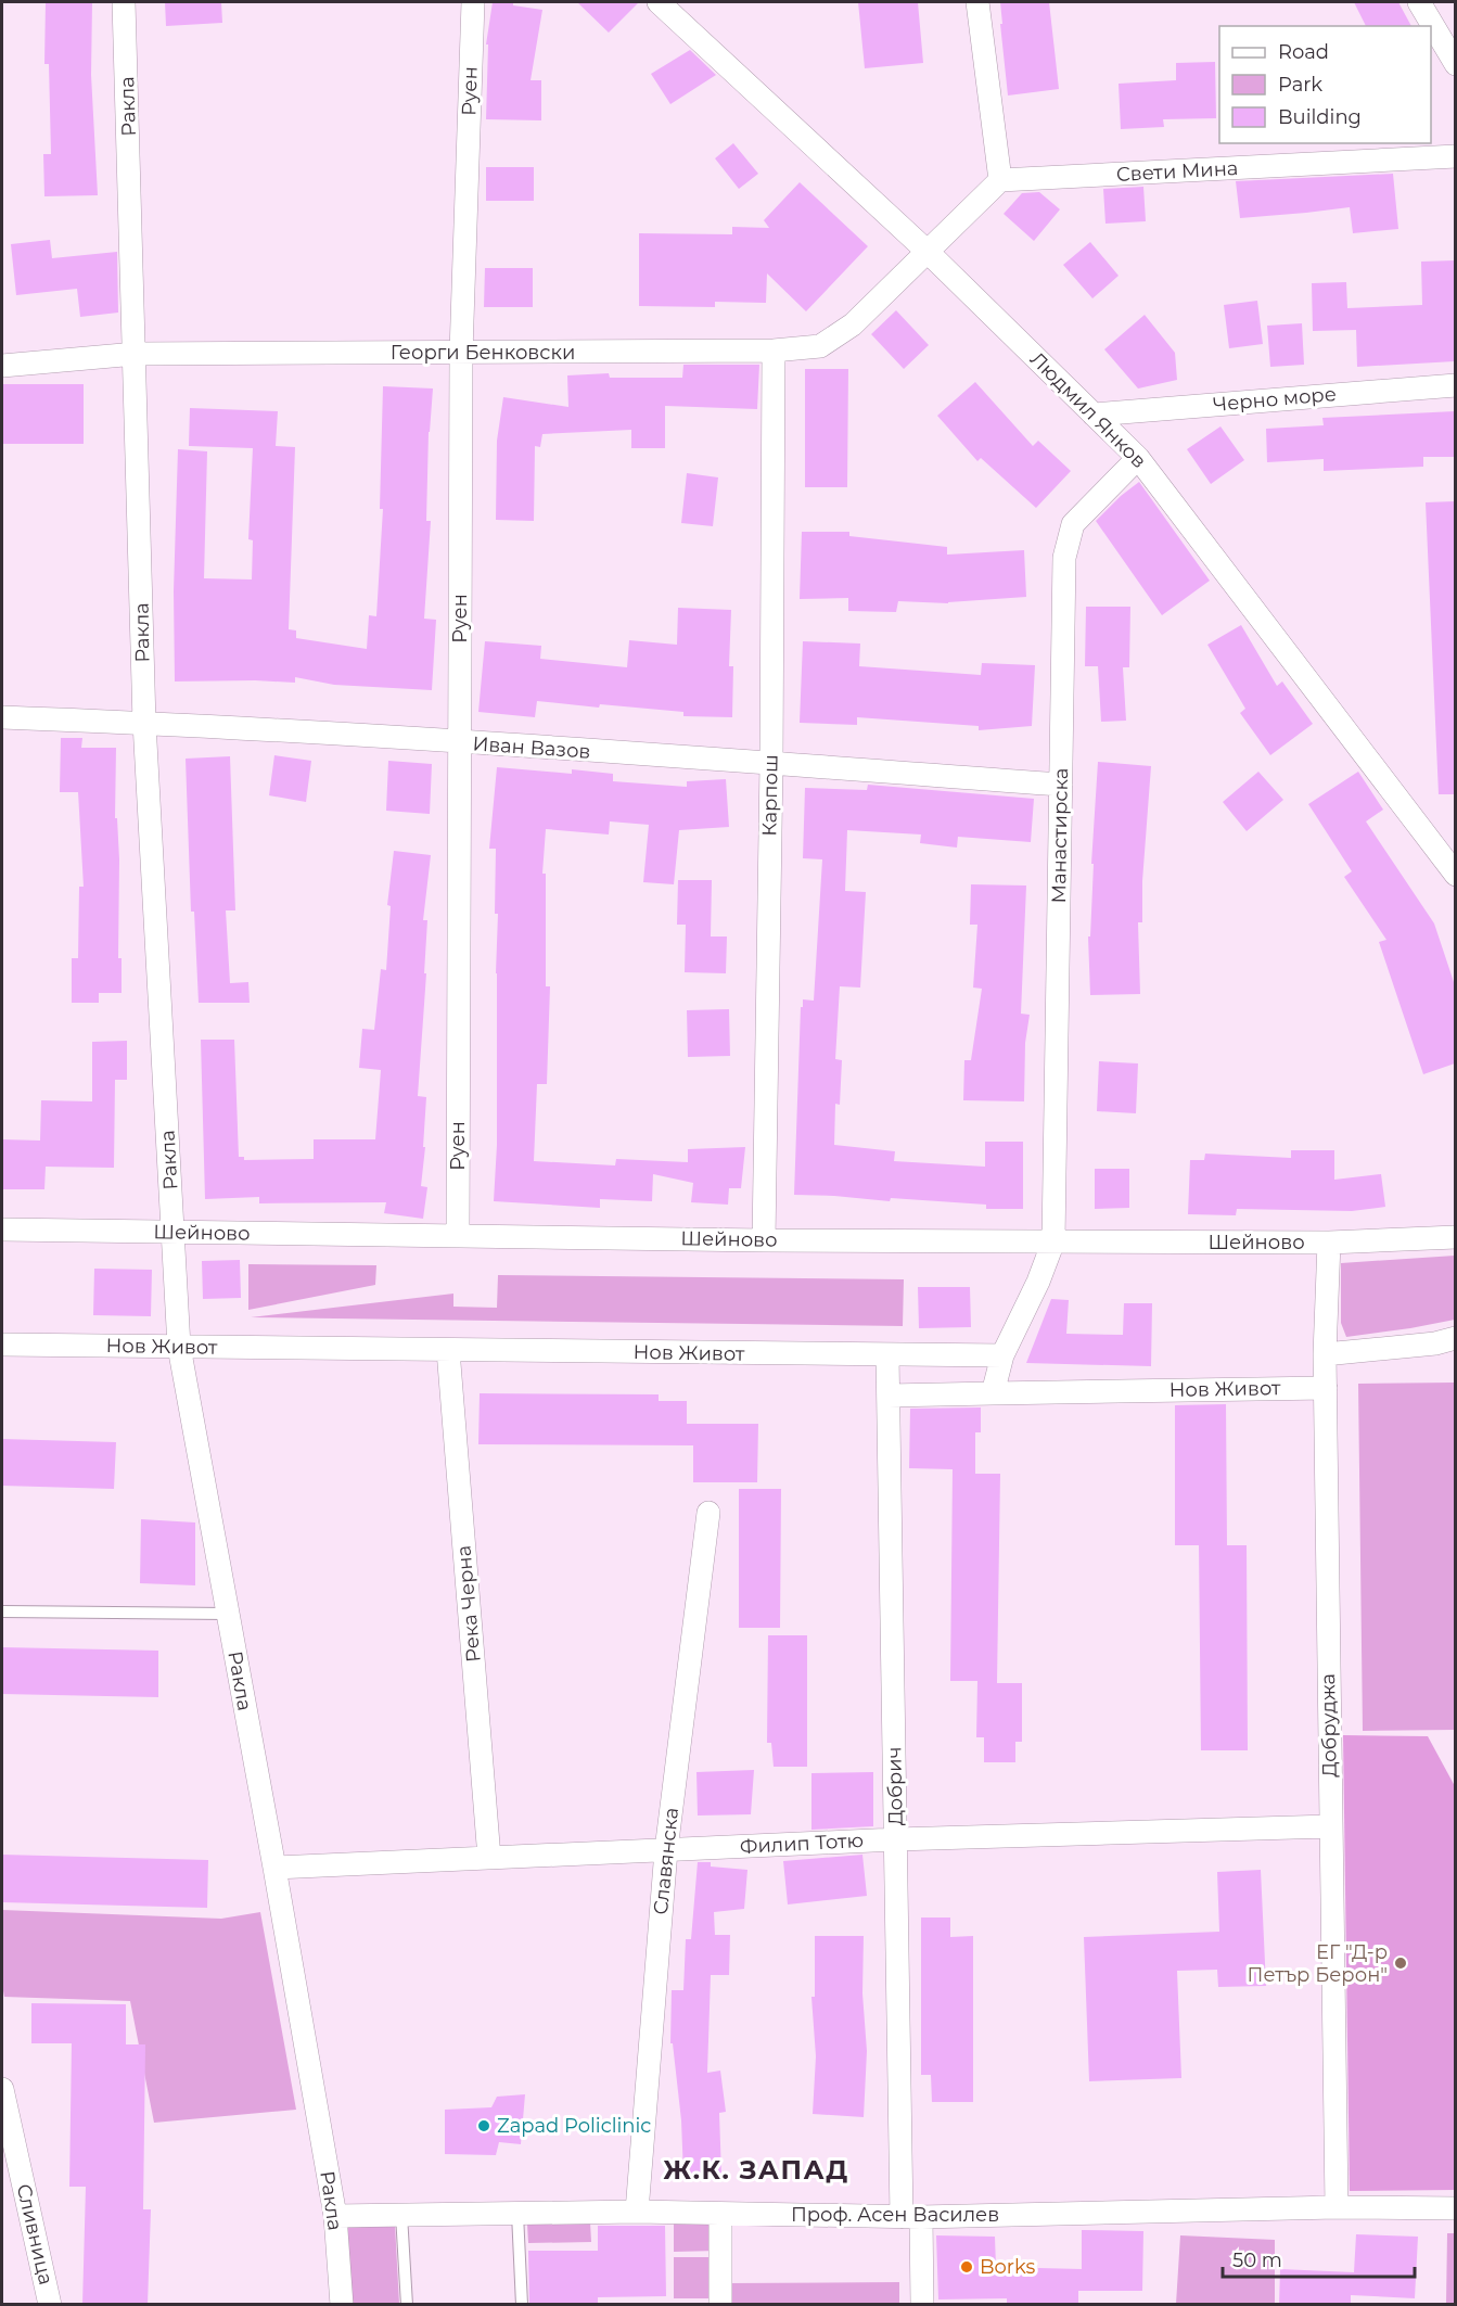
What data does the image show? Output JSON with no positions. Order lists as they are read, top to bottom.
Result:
{
  "streets": {
    "street": [
      "Руен",
      "Ракла",
      "Свети Мина",
      "Георги Бенковски",
      "Черно море",
      "Людмил Янков",
      "Иван Вазов",
      "Карпош",
      "Манастирска",
      "Шейново",
      "Нов Живот",
      "Река Черна",
      "Добруджа",
      "Добрич",
      "Филип Тотю",
      "Славянска",
      "Проф. Асен Василев",
      "Сливница"
    ]
  },
  "crossings": [
    ["Руен", "Георги Бенковски"],
    ["Руен", "Иван Вазов"],
    ["Руен", "Шейново"],
    ["Ракла", "Георги Бенковски"],
    ["Ракла", "Иван Вазов"],
    ["Ракла", "Шейново"],
    ["Ракла", "Нов Живот"],
    ["Ракла", "Филип Тотю"],
    ["Ракла", "Проф. Асен Василев"],
    ["Георги Бенковски", "Людмил Янков"],
    ["Георги Бенковски", "Карпош"],
    ["Черно море", "Людмил Янков"],
    ["Людмил Янков", "Манастирска"],
    ["Иван Вазов", "Карпош"],
    ["Иван Вазов", "Манастирска"],
    ["Карпош", "Шейново"],
    ["Манастирска", "Шейново"],
    ["Манастирска", "Нов Живот"],
    ["Шейново", "Добруджа"],
    ["Нов Живот", "Река Черна"],
    ["Нов Живот", "Добруджа"],
    ["Нов Живот", "Добрич"],
    ["Река Черна", "Филип Тотю"],
    ["Добруджа", "Филип Тотю"],
    ["Добруджа", "Проф. Асен Василев"],
    ["Добрич", "Филип Тотю"],
    ["Добрич", "Проф. Асен Василев"],
    ["Филип Тотю", "Славянска"],
    ["Славянска", "Проф. Асен Василев"]
  ],
  "districts": ["Ж.К. ЗАПАД"],
  "places": ["ЕГ \"Д-р Петър Берон\"", "Zapad Policlinic", "Borks"],
  "legend": ["Road", "Park", "Building"],
  "scale_bar": "50 m"
}
